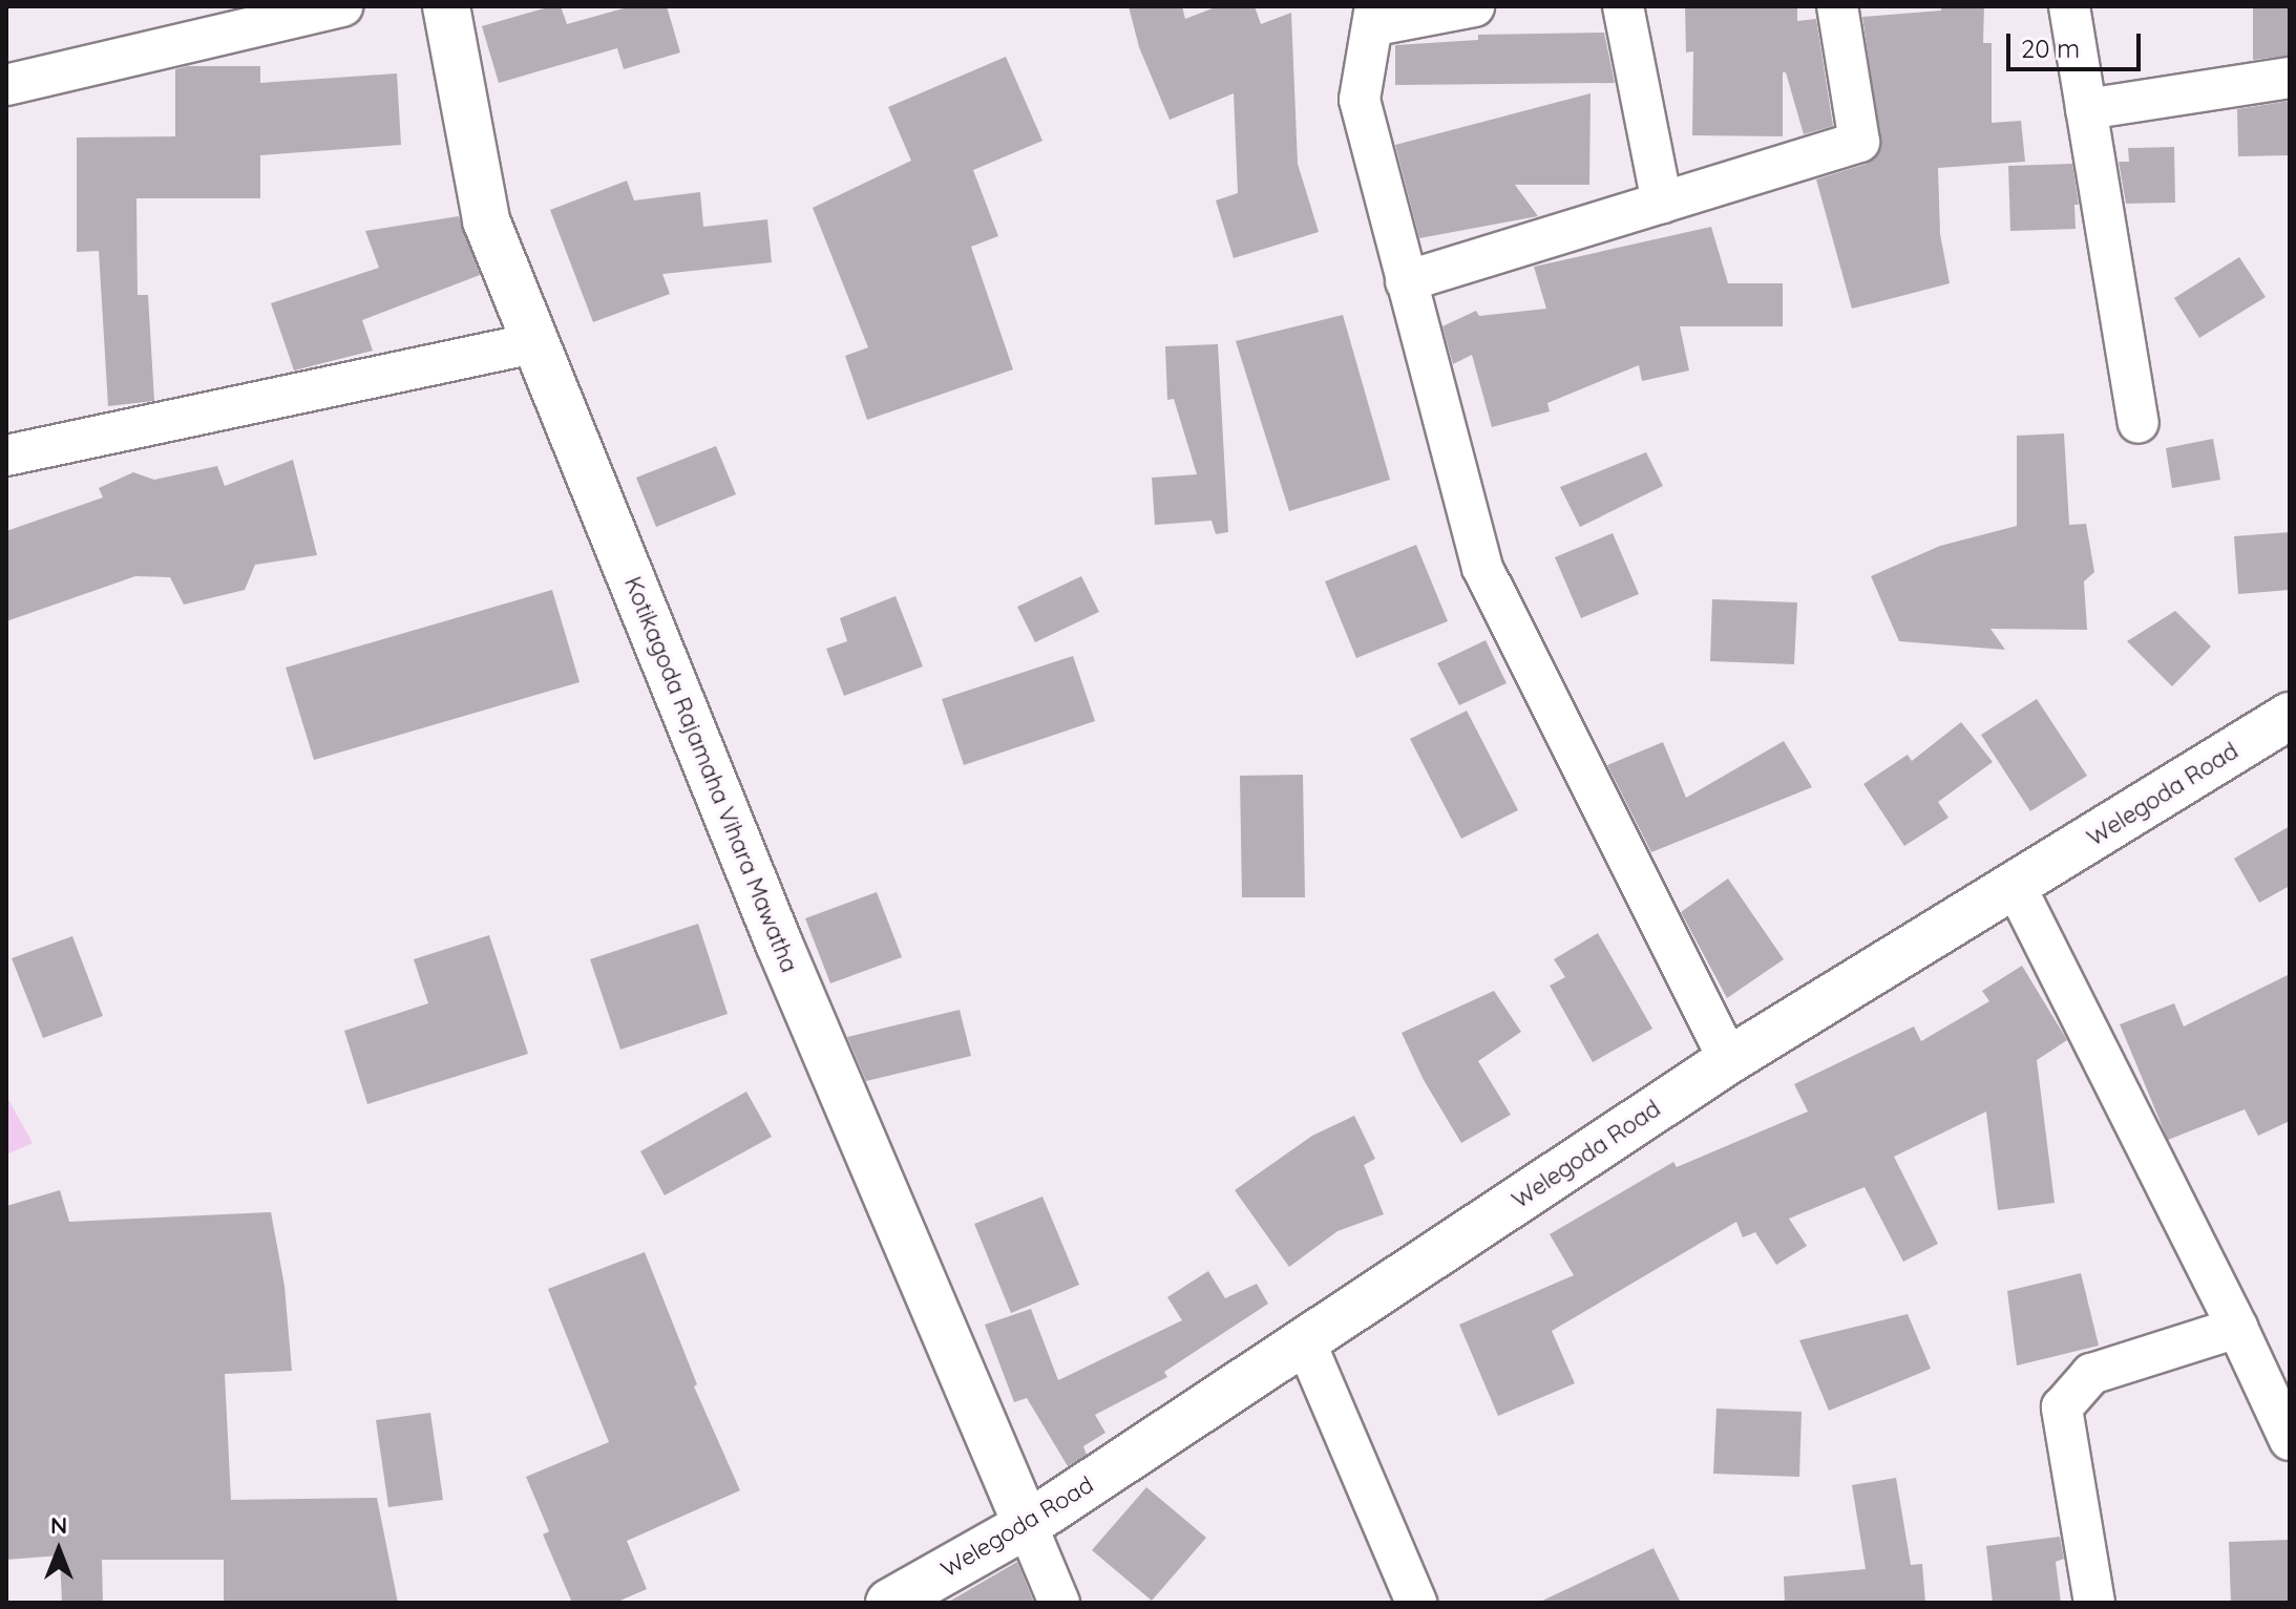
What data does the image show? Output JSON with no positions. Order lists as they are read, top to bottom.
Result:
{
  "streets": {
    "street": ["Kotikagoda Rajamaha Vihara Mawatha", "Welegoda Road"]
  },
  "crossings": [
    ["Kotikagoda Rajamaha Vihara Mawatha", "Welegoda Road"]
  ],
  "scale_bar": "20 m",
  "north": "top"
}
